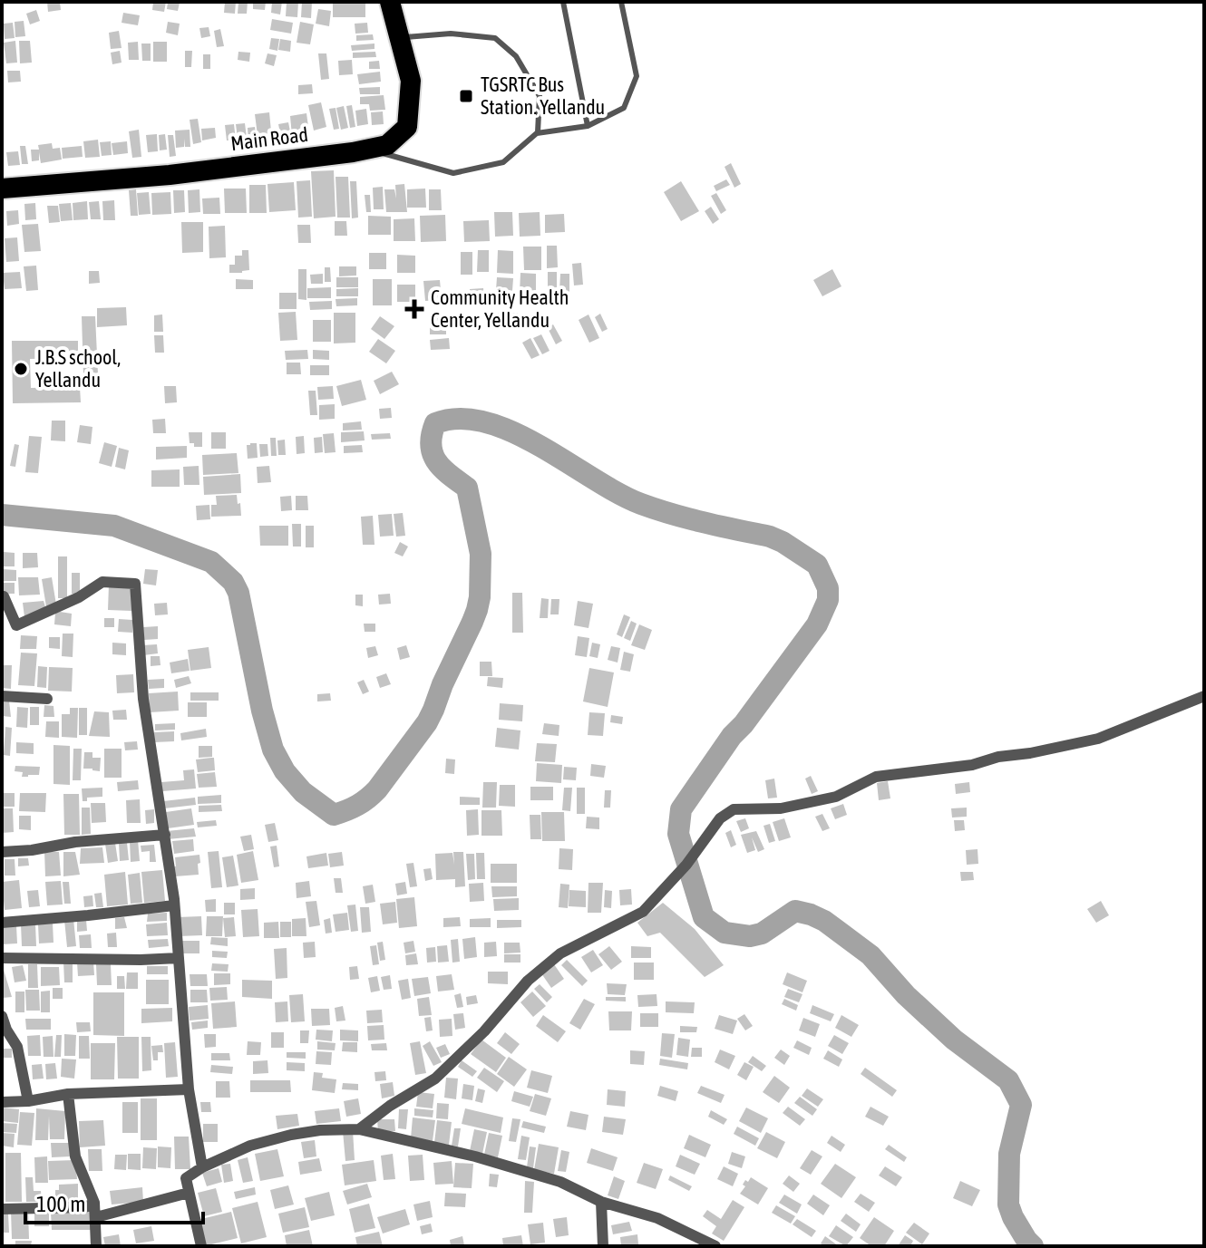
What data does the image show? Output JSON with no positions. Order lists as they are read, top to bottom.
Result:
{
  "streets": {
    "highway": ["Main Road"]
  },
  "places": {
    "transit": ["TGSRTC Bus Station. Yellandu"],
    "health": ["Community Health Center, Yellandu"],
    "other": ["J.B.S school, Yellandu"]
  },
  "scale_bar": "100 m"
}
